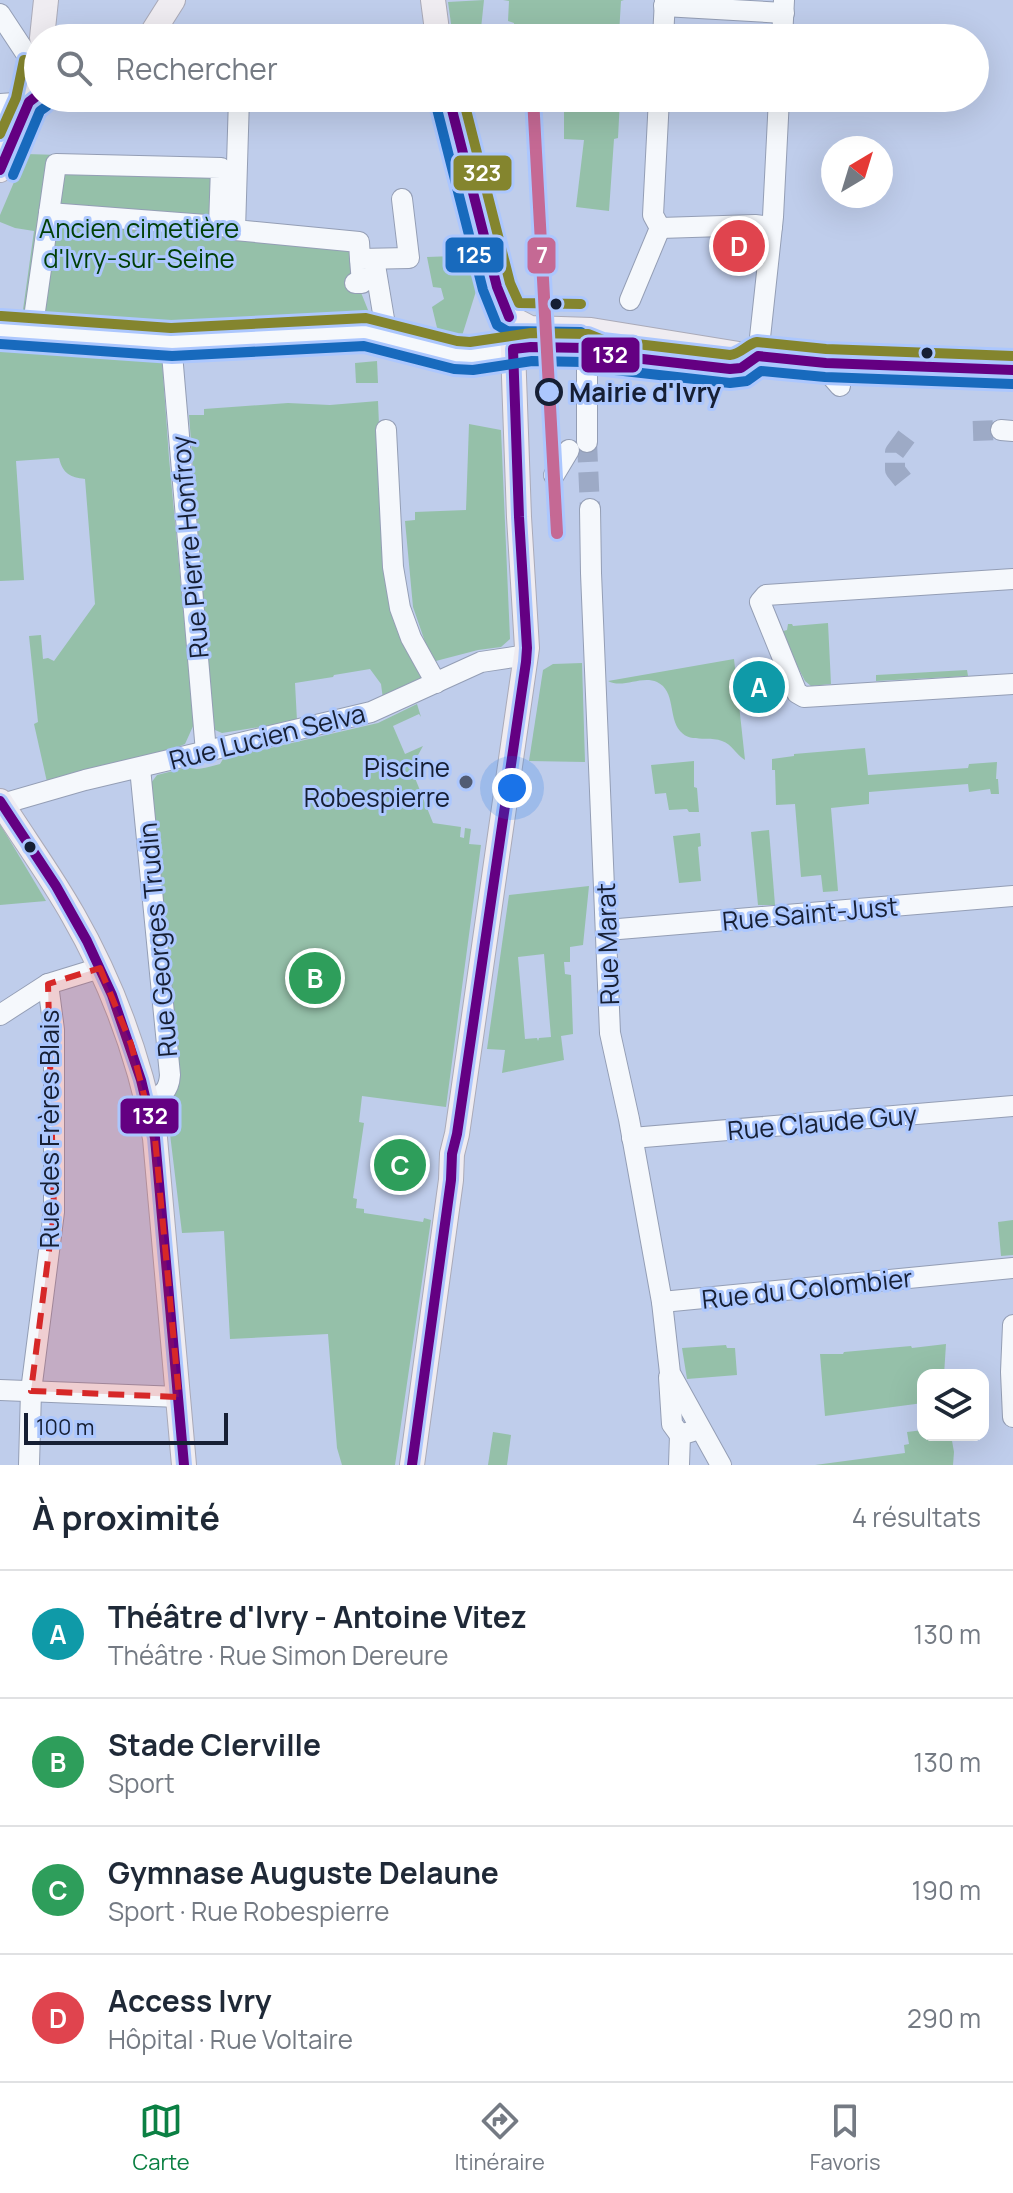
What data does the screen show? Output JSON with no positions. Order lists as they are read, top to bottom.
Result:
{
  "streets": {
    "street": [
      "Rue Pierre Honfroy",
      "Rue Lucien Selva",
      "Rue Saint-Just",
      "Rue Georges Trudin",
      "Rue Marat",
      "Rue Claude Guy",
      "Rue des Frères Blais",
      "Rue du Colombier"
    ]
  },
  "crossings": [
    ["Rue Pierre Honfroy", "Rue Lucien Selva"],
    ["Rue Lucien Selva", "Rue Georges Trudin"],
    ["Rue Saint-Just", "Rue Marat"],
    ["Rue Marat", "Rue Claude Guy"],
    ["Rue Marat", "Rue du Colombier"]
  ],
  "parks": ["Ancien cimetière d'Ivry-sur-Seine"],
  "places": ["Mairie d'Ivry", "Piscine Robespierre"],
  "lines": [
    "transit line 323",
    "transit line 7",
    "transit line 132",
    "transit line 125"
  ],
  "scale_bar": "100 m",
  "north": "top right",
  "page": {
    "search": "Rechercher",
    "pins": [
      "D",
      "A",
      "B",
      "C"
    ],
    "scale": "100 m",
    "heading": ["À proximité", "4 résultats"],
    "list": [
      {
        "mark": "A",
        "name": "Théâtre d'Ivry - Antoine Vitez",
        "note": "Théâtre · Rue Simon Dereure",
        "value": "130 m"
      },
      {
        "mark": "B",
        "name": "Stade Clerville",
        "note": "Sport",
        "value": "130 m"
      },
      {
        "mark": "C",
        "name": "Gymnase Auguste Delaune",
        "note": "Sport · Rue Robespierre",
        "value": "190 m"
      },
      {
        "mark": "D",
        "name": "Access Ivry",
        "note": "Hôpital · Rue Voltaire",
        "value": "290 m"
      }
    ],
    "nav": ["Carte", "Itinéraire", "Favoris"]
  }
}
